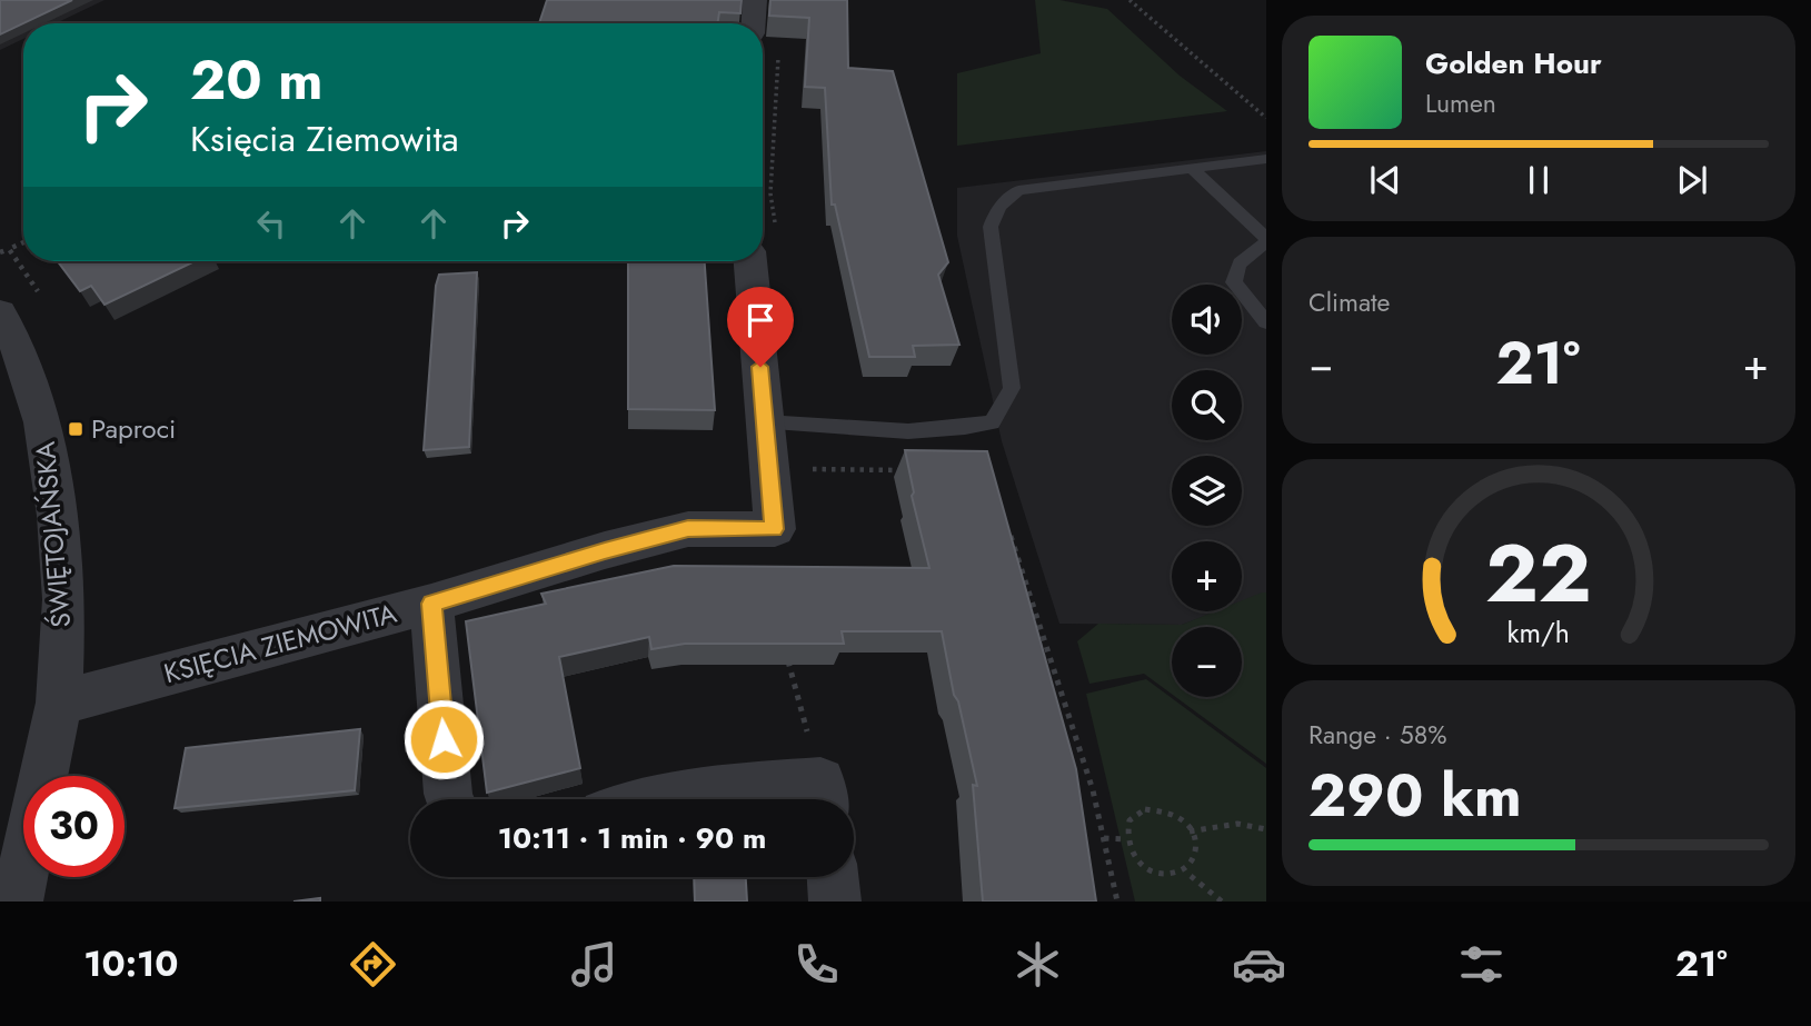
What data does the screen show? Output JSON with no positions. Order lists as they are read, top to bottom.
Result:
{
  "streets": {
    "street": ["ŚWIĘTOJAŃSKA", "KSIĘCIA ZIEMOWITA"]
  },
  "crossings": [
    ["ŚWIĘTOJAŃSKA", "KSIĘCIA ZIEMOWITA"]
  ],
  "places": {
    "transit": ["Paproci"]
  },
  "page": {
    "turn": ["20 m", "Księcia Ziemowita"],
    "song": ["Golden Hour", "Lumen"],
    "tile": [
      "Climate",
      ["Range · 58%", "290 km"]
    ],
    "map_buttons": ["+", "−"],
    "heat": ["−", "21°", "+"],
    "limit": "30",
    "trip": "10:11 · 1 min · 90 m",
    "tabs": ["10:10", "21°"],
    "gauge": ["22", "km/h"]
  }
}
